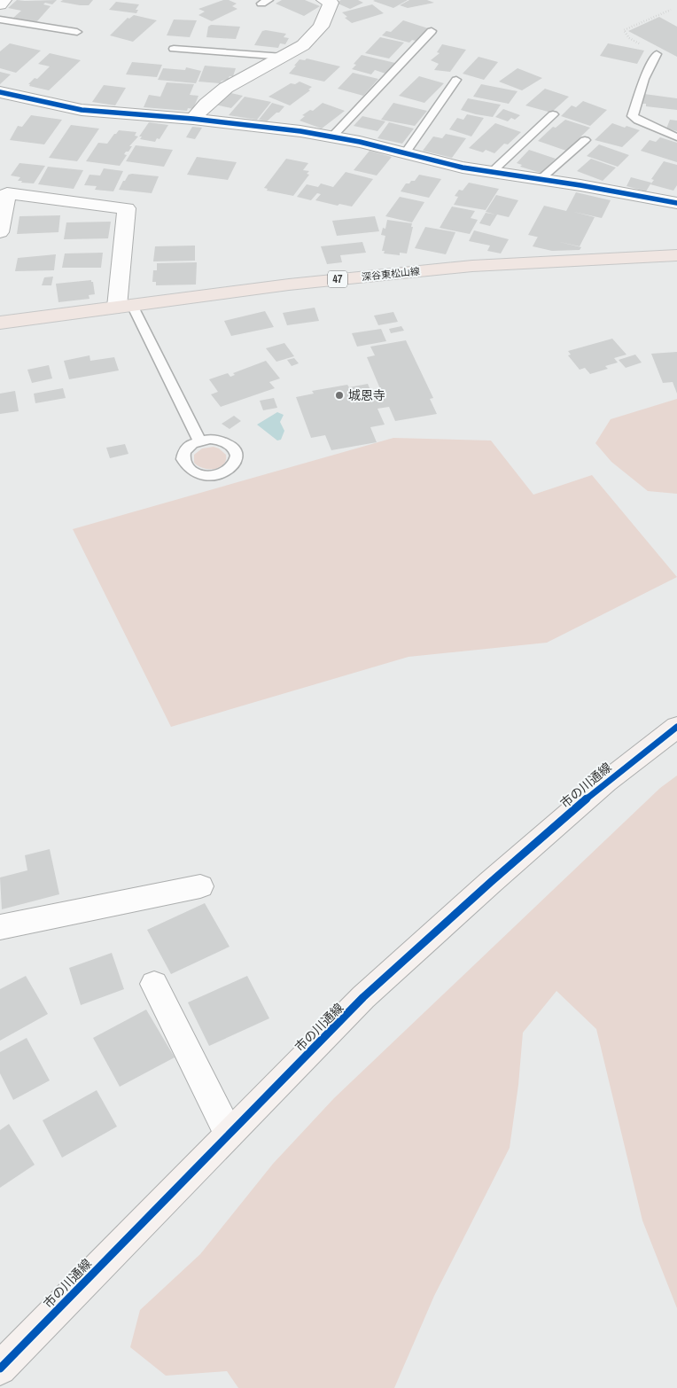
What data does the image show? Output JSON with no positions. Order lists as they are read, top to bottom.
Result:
{
  "streets": {
    "main road": ["深谷東松山線", "47"],
    "street": ["市の川通線"]
  },
  "places": ["城恩寺"]
}
